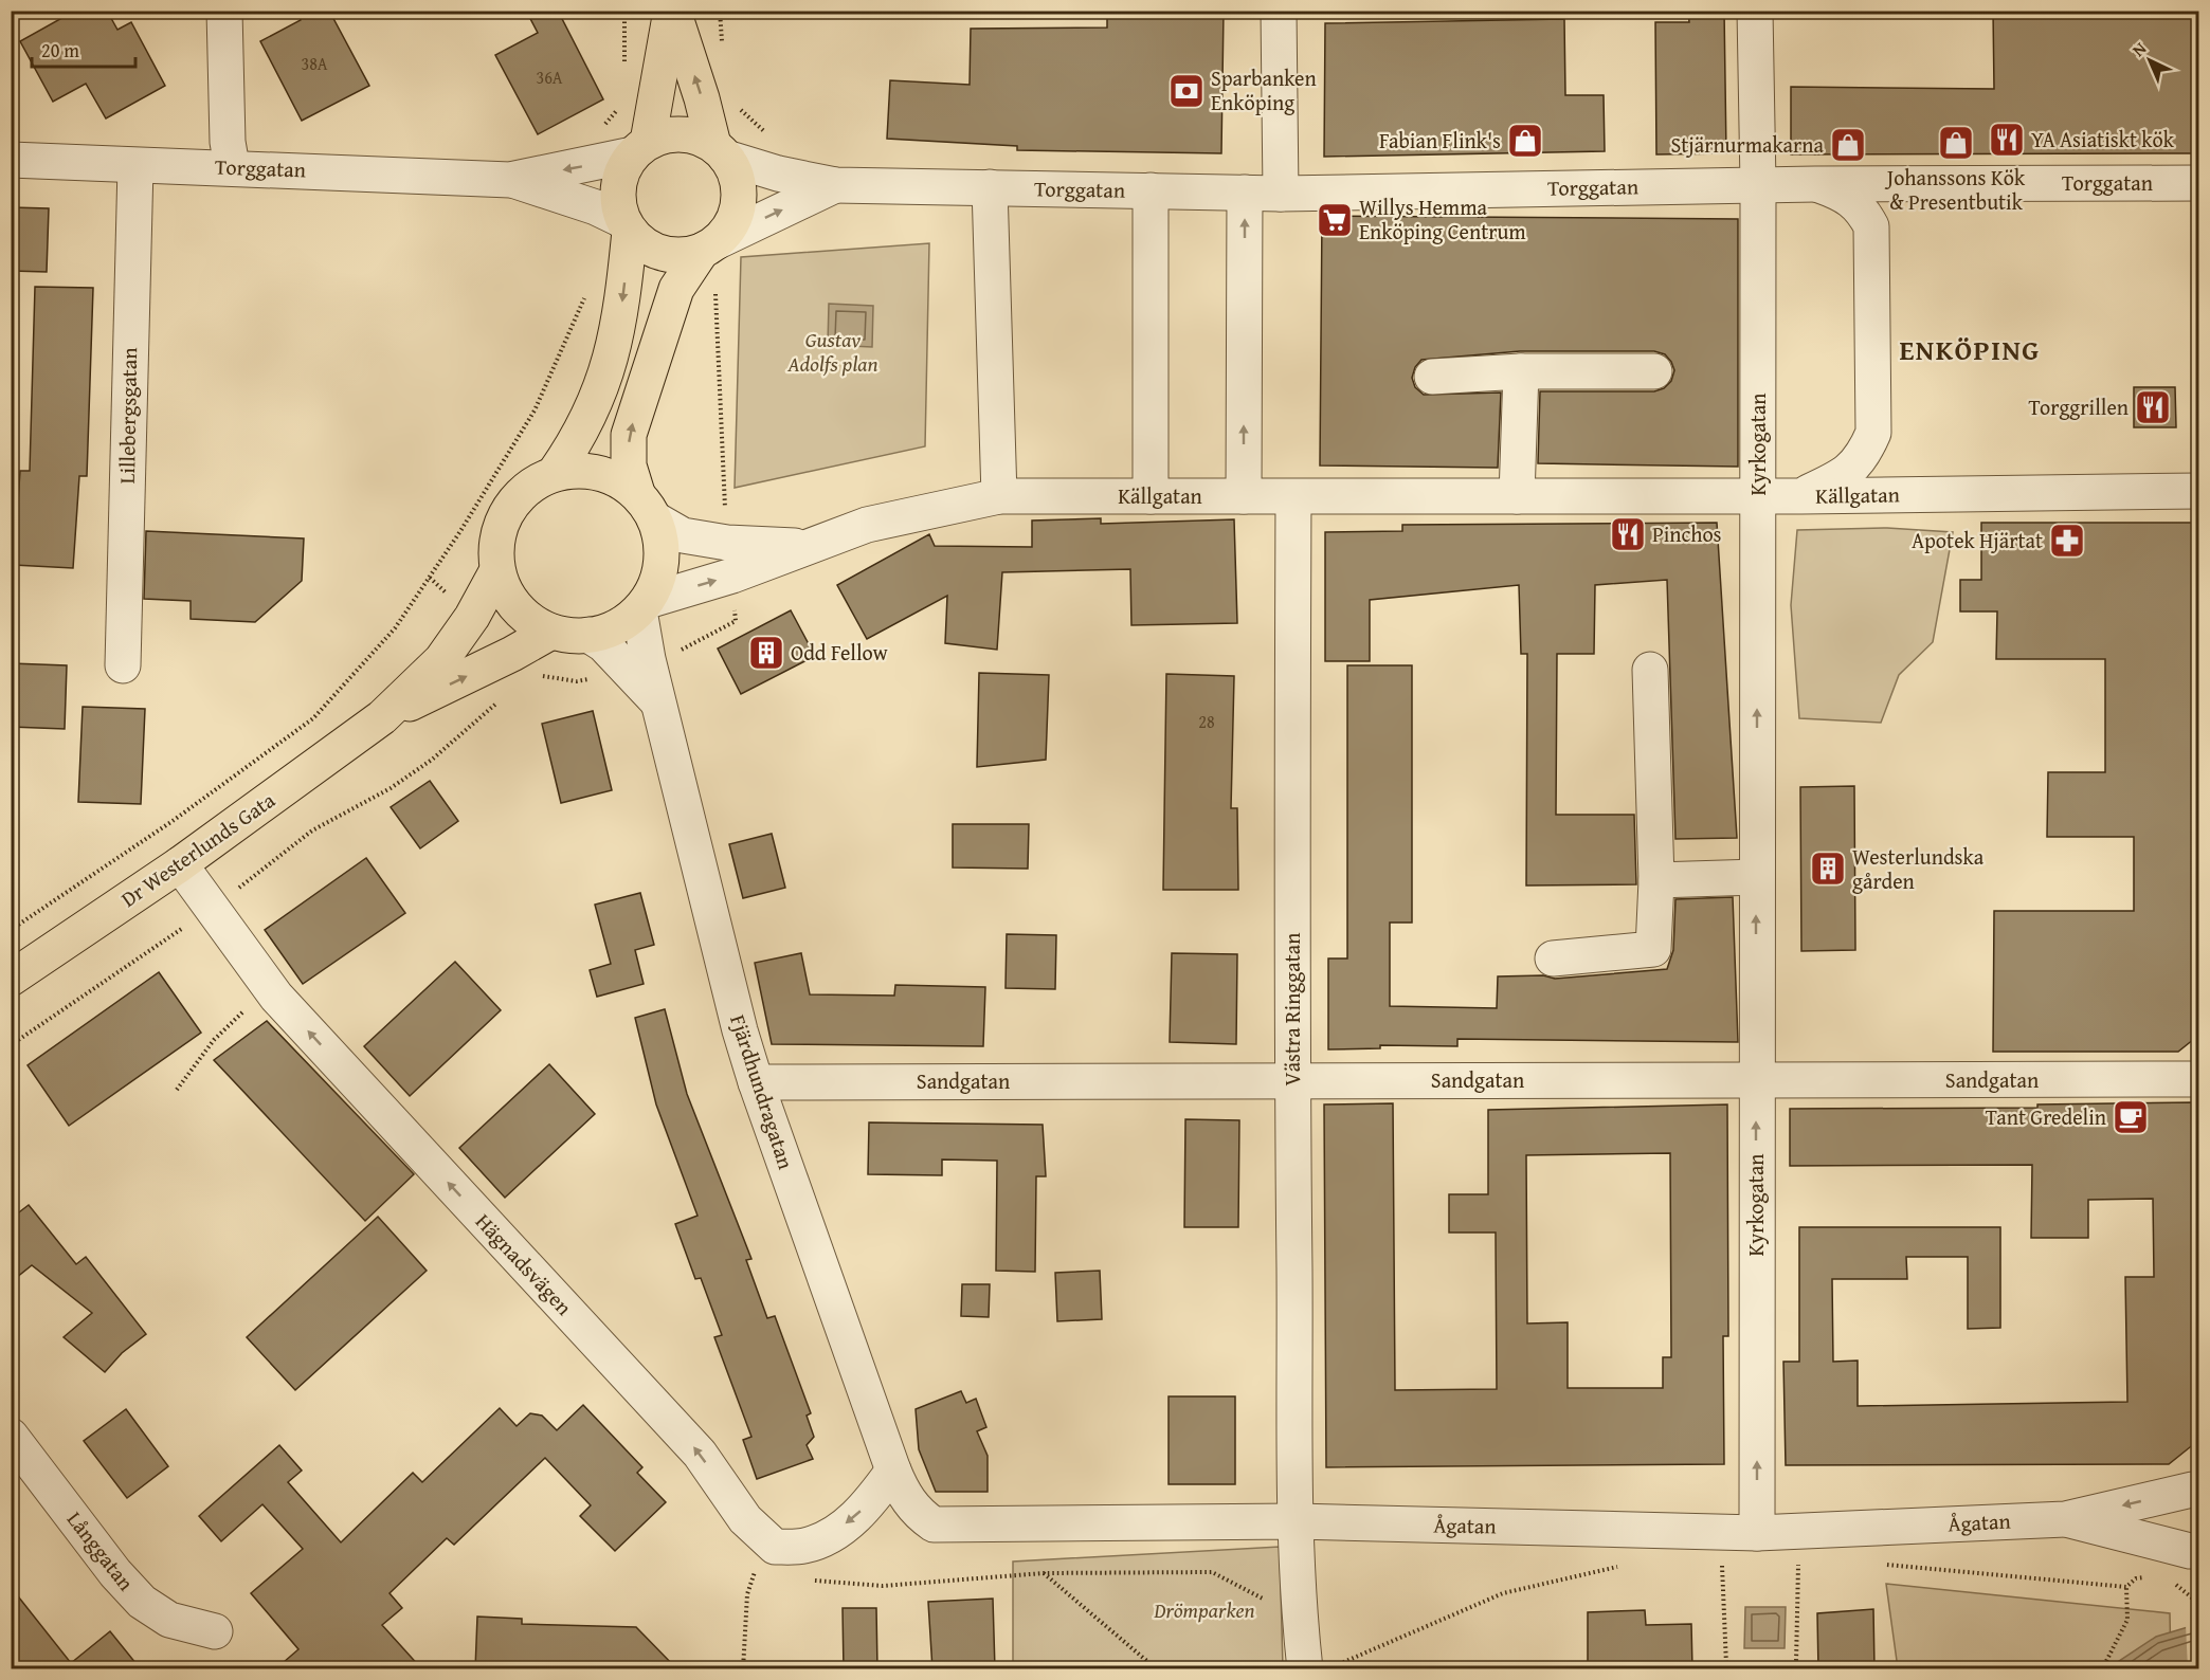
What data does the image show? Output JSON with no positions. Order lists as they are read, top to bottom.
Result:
{
  "streets": {
    "main road": ["Dr Westerlunds Gata"],
    "street": [
      "Torggatan",
      "Lillebergsgatan",
      "Kyrkogatan",
      "Källgatan",
      "Västra Ringgatan",
      "Sandgatan",
      "Fjärdhundragatan",
      "Hägnadsvägen",
      "Ågatan",
      "Långgatan"
    ]
  },
  "crossings": [
    ["Torggatan", "Lillebergsgatan"],
    ["Torggatan", "Kyrkogatan"],
    ["Kyrkogatan", "Källgatan"],
    ["Kyrkogatan", "Sandgatan"],
    ["Kyrkogatan", "Ågatan"],
    ["Källgatan", "Dr Westerlunds Gata"],
    ["Källgatan", "Västra Ringgatan"],
    ["Källgatan", "Fjärdhundragatan"],
    ["Dr Westerlunds Gata", "Fjärdhundragatan"],
    ["Dr Westerlunds Gata", "Hägnadsvägen"],
    ["Västra Ringgatan", "Sandgatan"],
    ["Västra Ringgatan", "Ågatan"],
    ["Sandgatan", "Fjärdhundragatan"],
    ["Fjärdhundragatan", "Ågatan"]
  ],
  "one_way": ["Kyrkogatan", "Hägnadsvägen"],
  "districts": ["ENKÖPING"],
  "parks": ["Gustav Adolfs plan", "Drömparken"],
  "places": {
    "bank": ["Sparbanken Enköping"],
    "restaurant": ["YA Asiatiskt kök", "Torggrillen", "Pinchos"],
    "shop": ["Fabian Flink's", "Johanssons Kök & Presentbutik", "Stjärnurmakarna"],
    "supermarket": ["Willys Hemma Enköping Centrum"],
    "pharmacy": ["Apotek Hjärtat"],
    "building": ["Odd Fellow", "Westerlundska gården"],
    "cafe": ["Tant Gredelin"]
  },
  "house_numbers": ["38A", "36A", "28"],
  "scale_bar": "20 m",
  "north": "top left"
}
